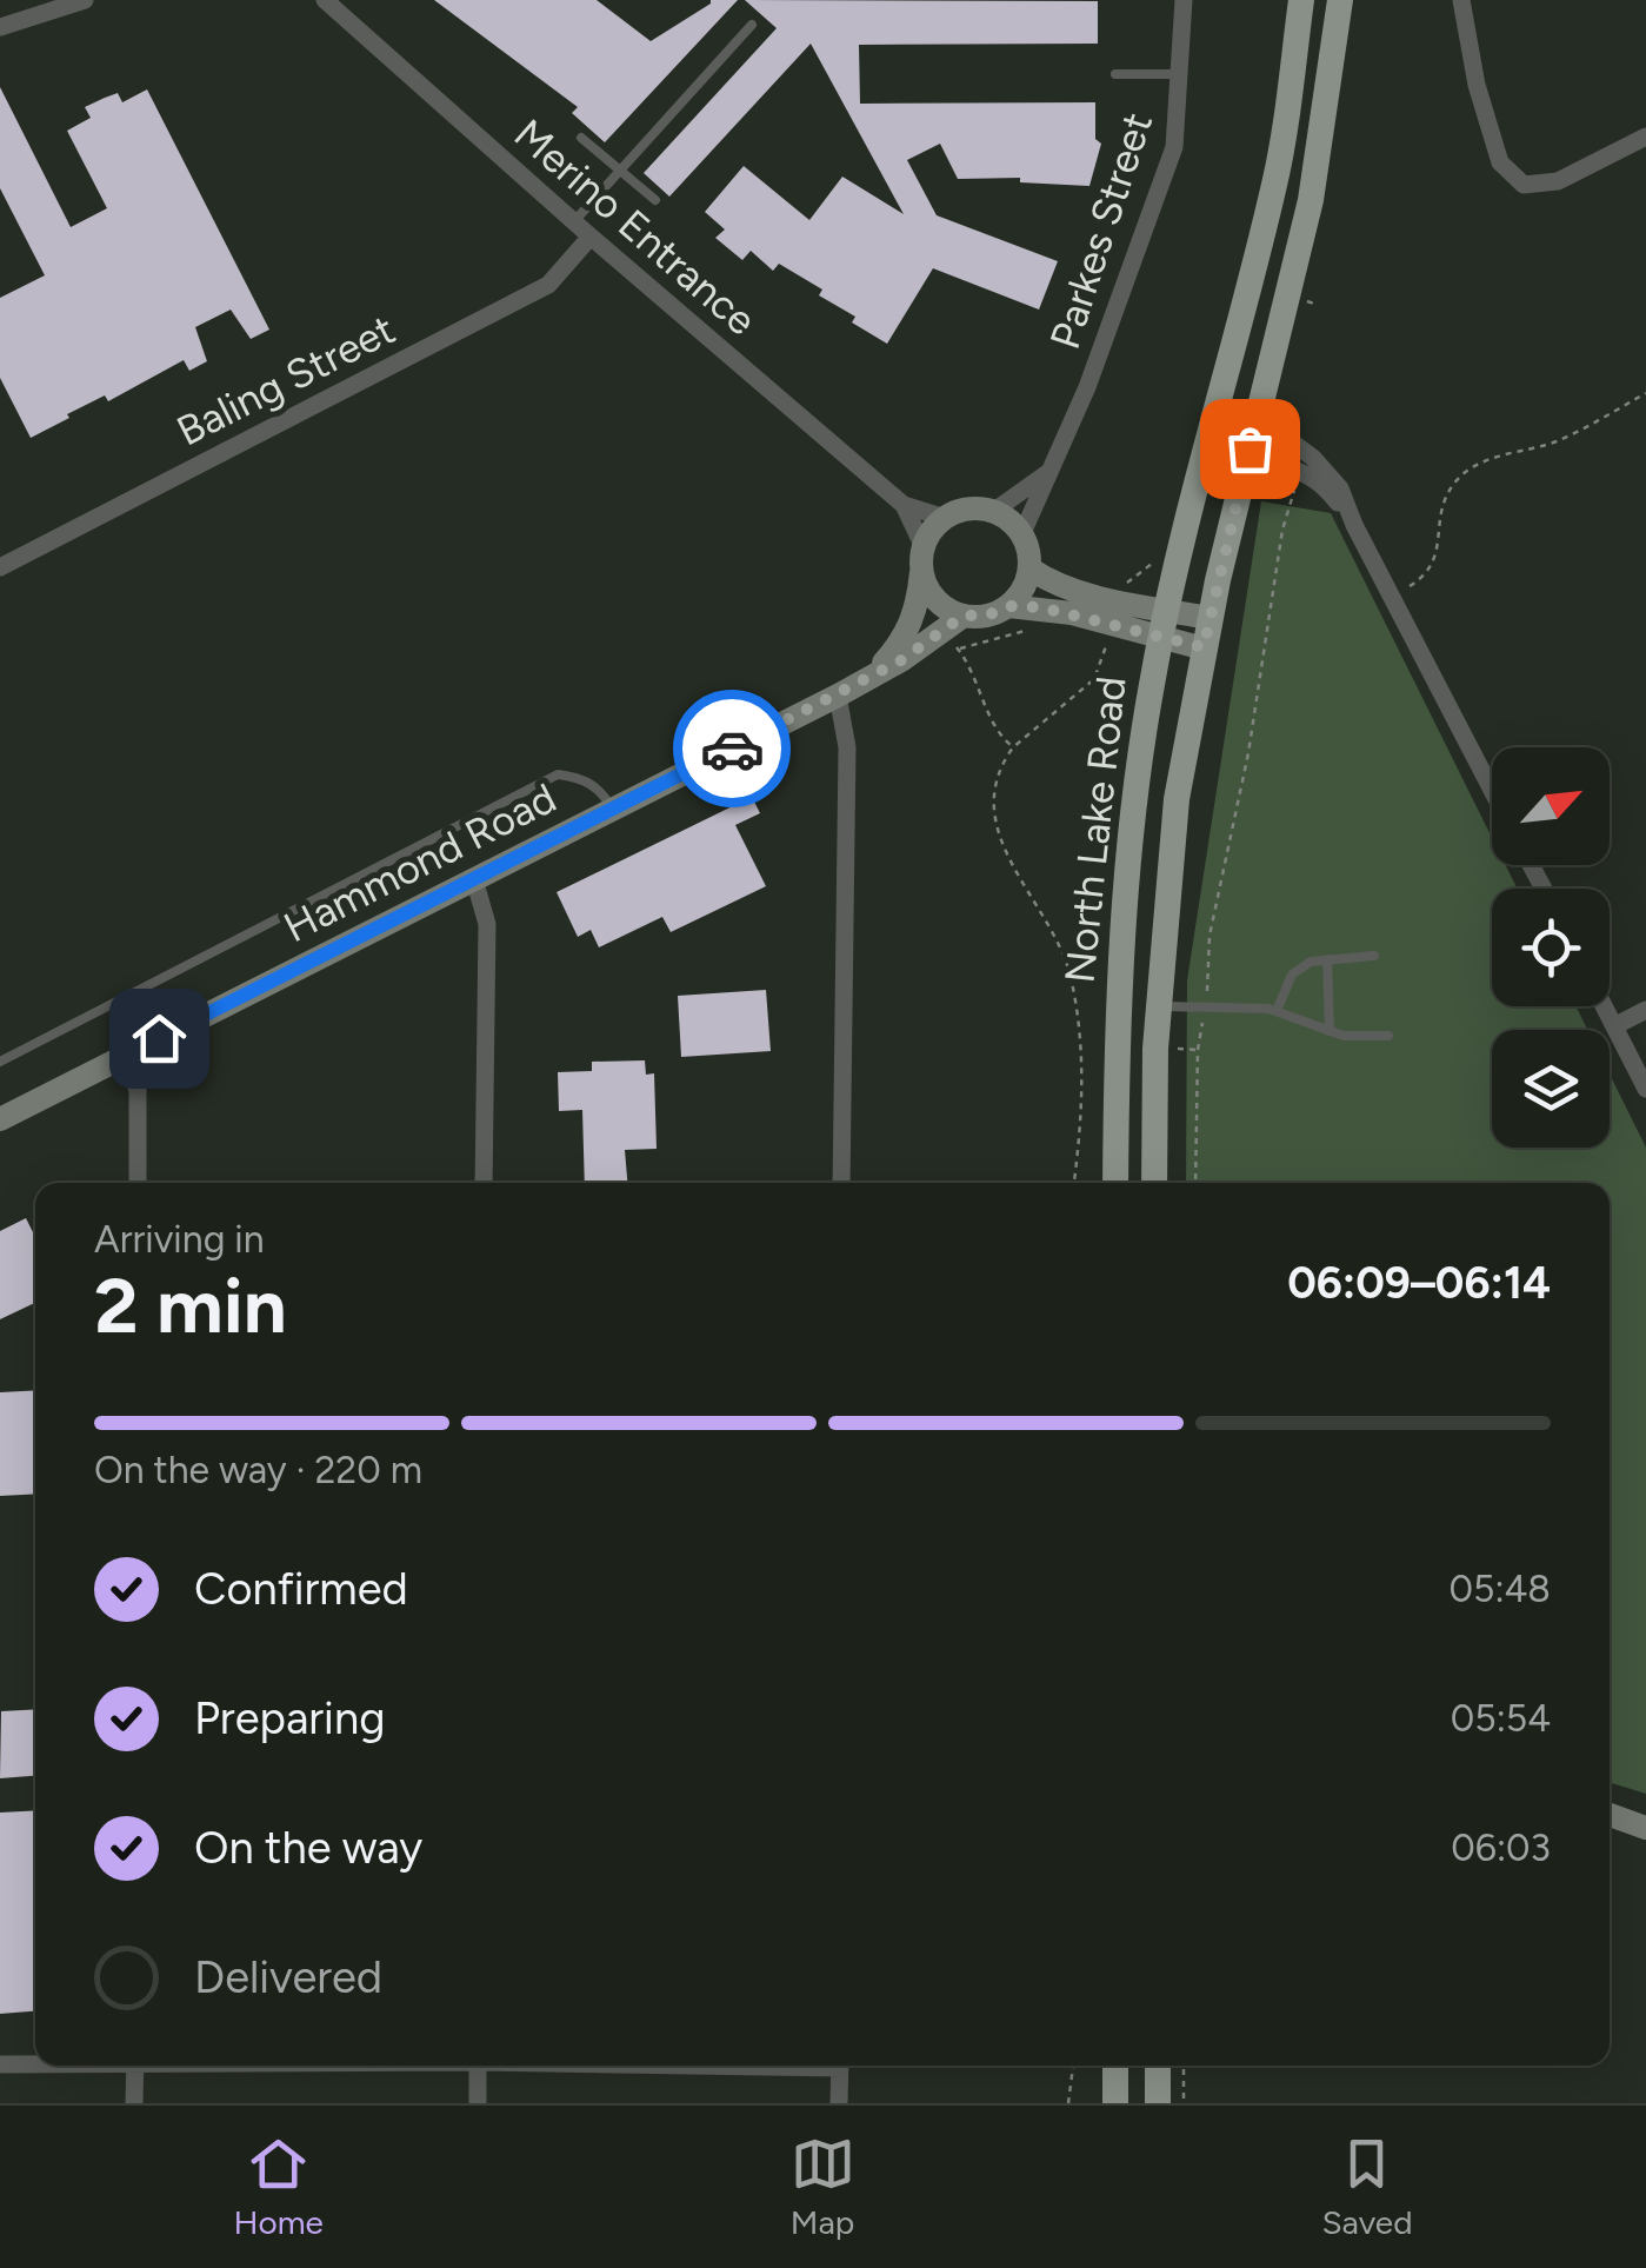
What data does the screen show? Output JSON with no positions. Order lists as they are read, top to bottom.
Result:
{
  "streets": {
    "main road": ["North Lake Road", "Hammond Road"],
    "street": ["Merino Entrance", "Parkes Street", "Baling Street"]
  },
  "crossings": [
    ["Merino Entrance", "Parkes Street"],
    ["Merino Entrance", "Baling Street"],
    ["Merino Entrance", "Hammond Road"],
    ["Parkes Street", "Hammond Road"]
  ],
  "north": "top right",
  "page": {
    "heading": ["2 min", "Arriving in", "06:09–06:14"],
    "bar": "On the way · 220 m",
    "list": [
      ["Confirmed", "05:48"],
      ["Preparing", "05:54"],
      ["On the way", "06:03"],
      "Delivered"
    ],
    "tabs": ["Home", "Map", "Saved"]
  }
}
